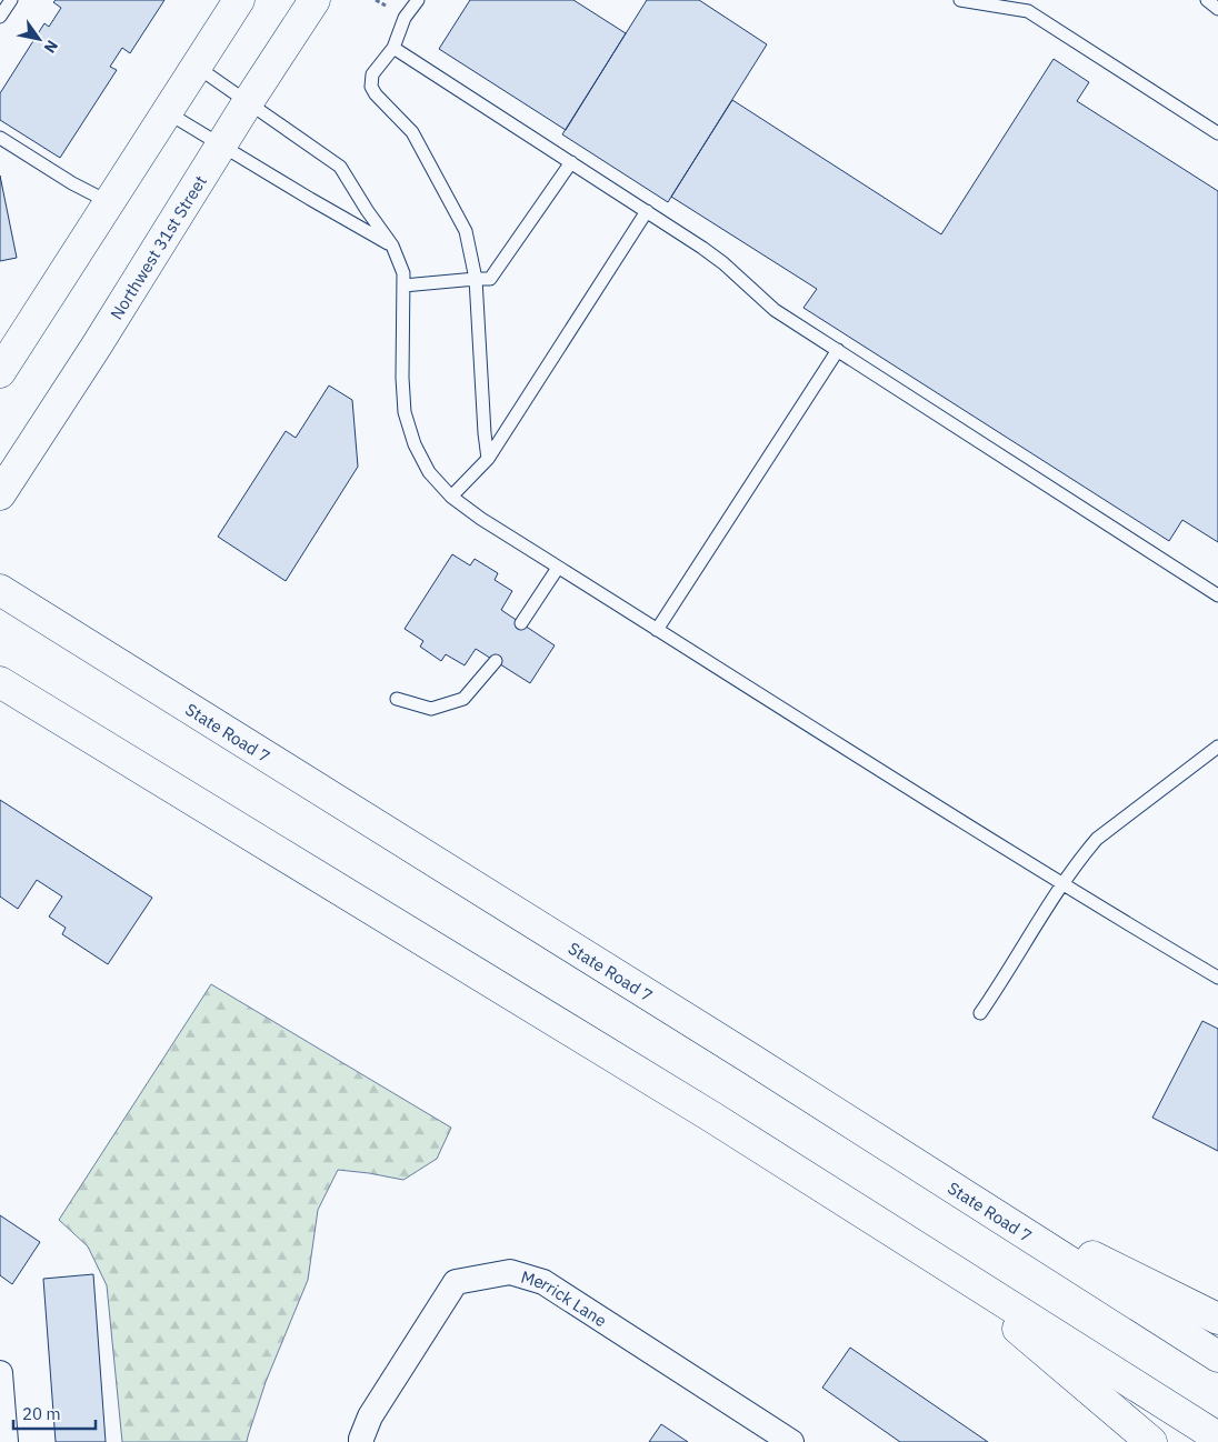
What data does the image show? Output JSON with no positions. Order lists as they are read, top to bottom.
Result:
{
  "streets": {
    "main road": ["Northwest 31st Street", "State Road 7"],
    "street": ["Merrick Lane"]
  },
  "scale_bar": "20 m",
  "north": "bottom right"
}
